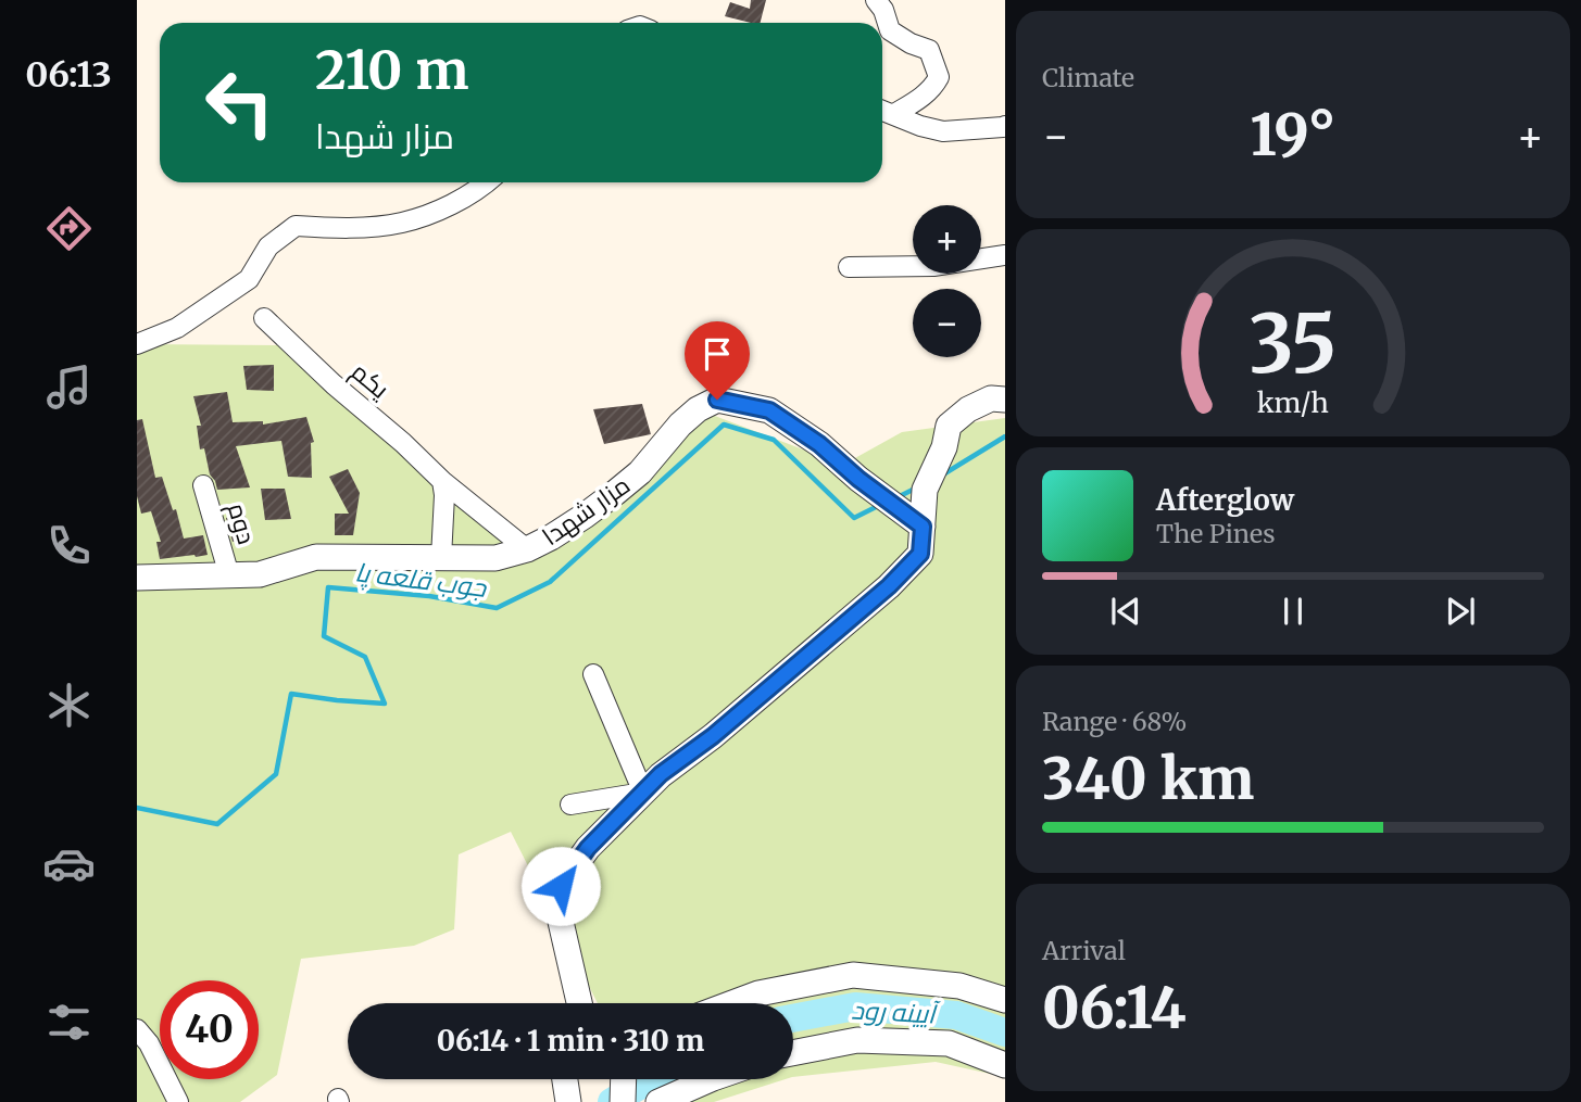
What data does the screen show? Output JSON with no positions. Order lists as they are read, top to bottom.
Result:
{
  "streets": {
    "street": ["یکم", "مزار شهدا", "دوم"]
  },
  "crossings": [
    ["یکم", "مزار شهدا"],
    ["مزار شهدا", "دوم"]
  ],
  "water": ["جوب قلعه پا", "آیینه رود"],
  "page": {
    "tabs": "06:13",
    "tile": [
      "Climate",
      ["Range · 68%", "340 km"],
      ["Arrival", "06:14"]
    ],
    "turn": ["210 m", "مزار شهدا"],
    "heat": ["−", "19°", "+"],
    "map_buttons": ["+", "−"],
    "song": ["Afterglow", "The Pines"],
    "limit": "40",
    "trip": "06:14 · 1 min · 310 m",
    "gauge": ["35", "km/h"]
  }
}
